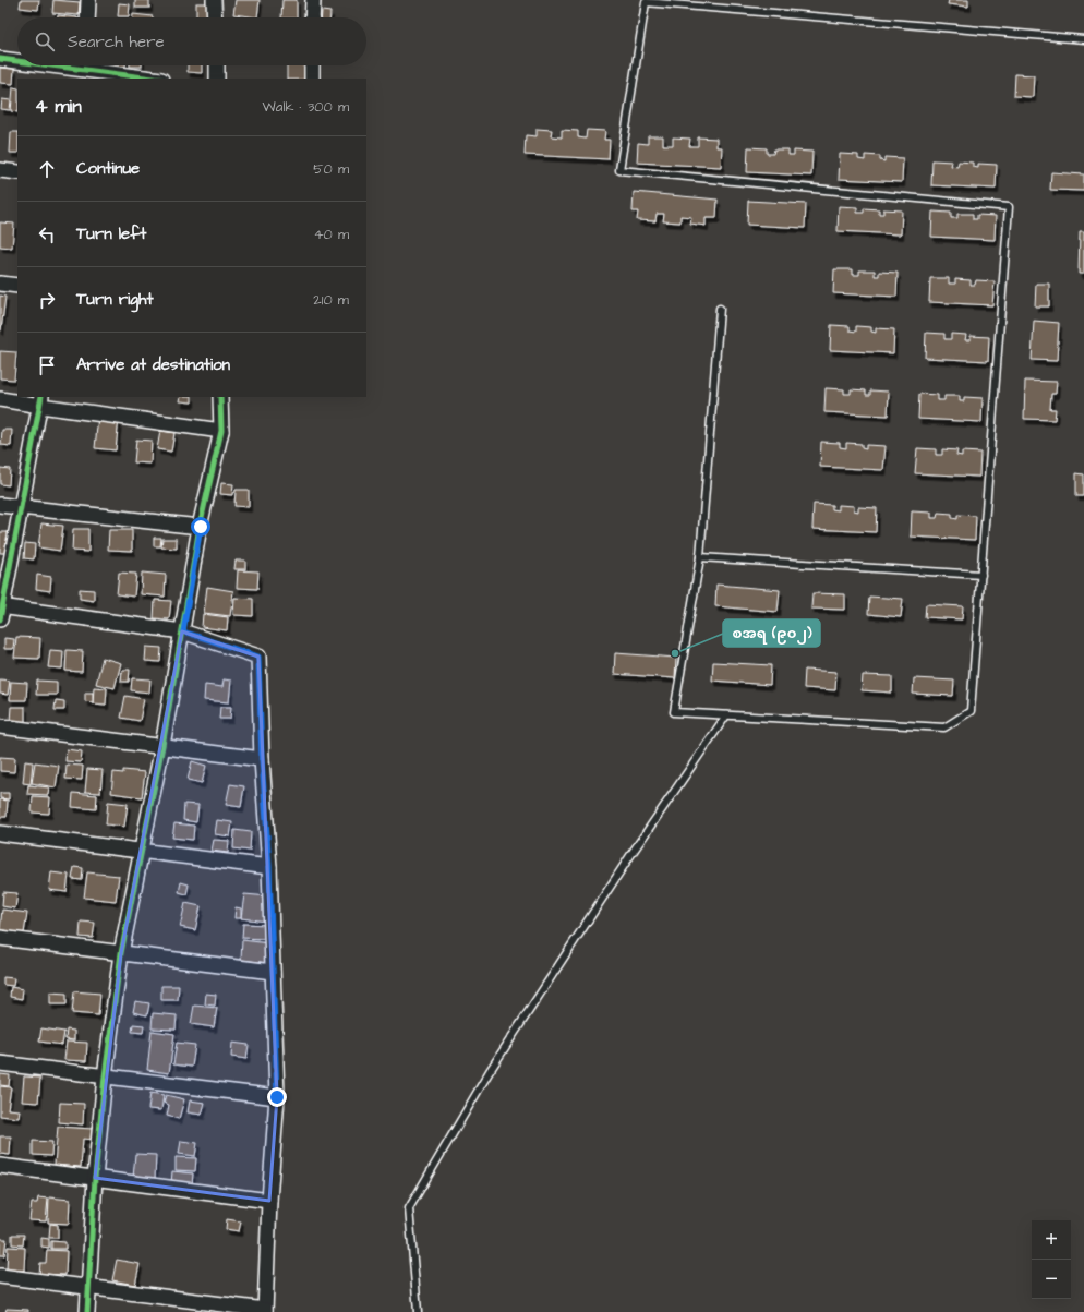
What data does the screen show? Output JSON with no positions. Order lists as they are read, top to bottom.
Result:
{
  "places": ["စအရ (၉၀၂)"],
  "page": {
    "search": "Search here",
    "heading": ["4 min", "Walk · 300 m"],
    "list": [
      ["Continue", "50 m"],
      ["Turn left", "40 m"],
      ["Turn right", "210 m"],
      "Arrive at destination"
    ],
    "map_buttons": ["+", "−"]
  }
}
